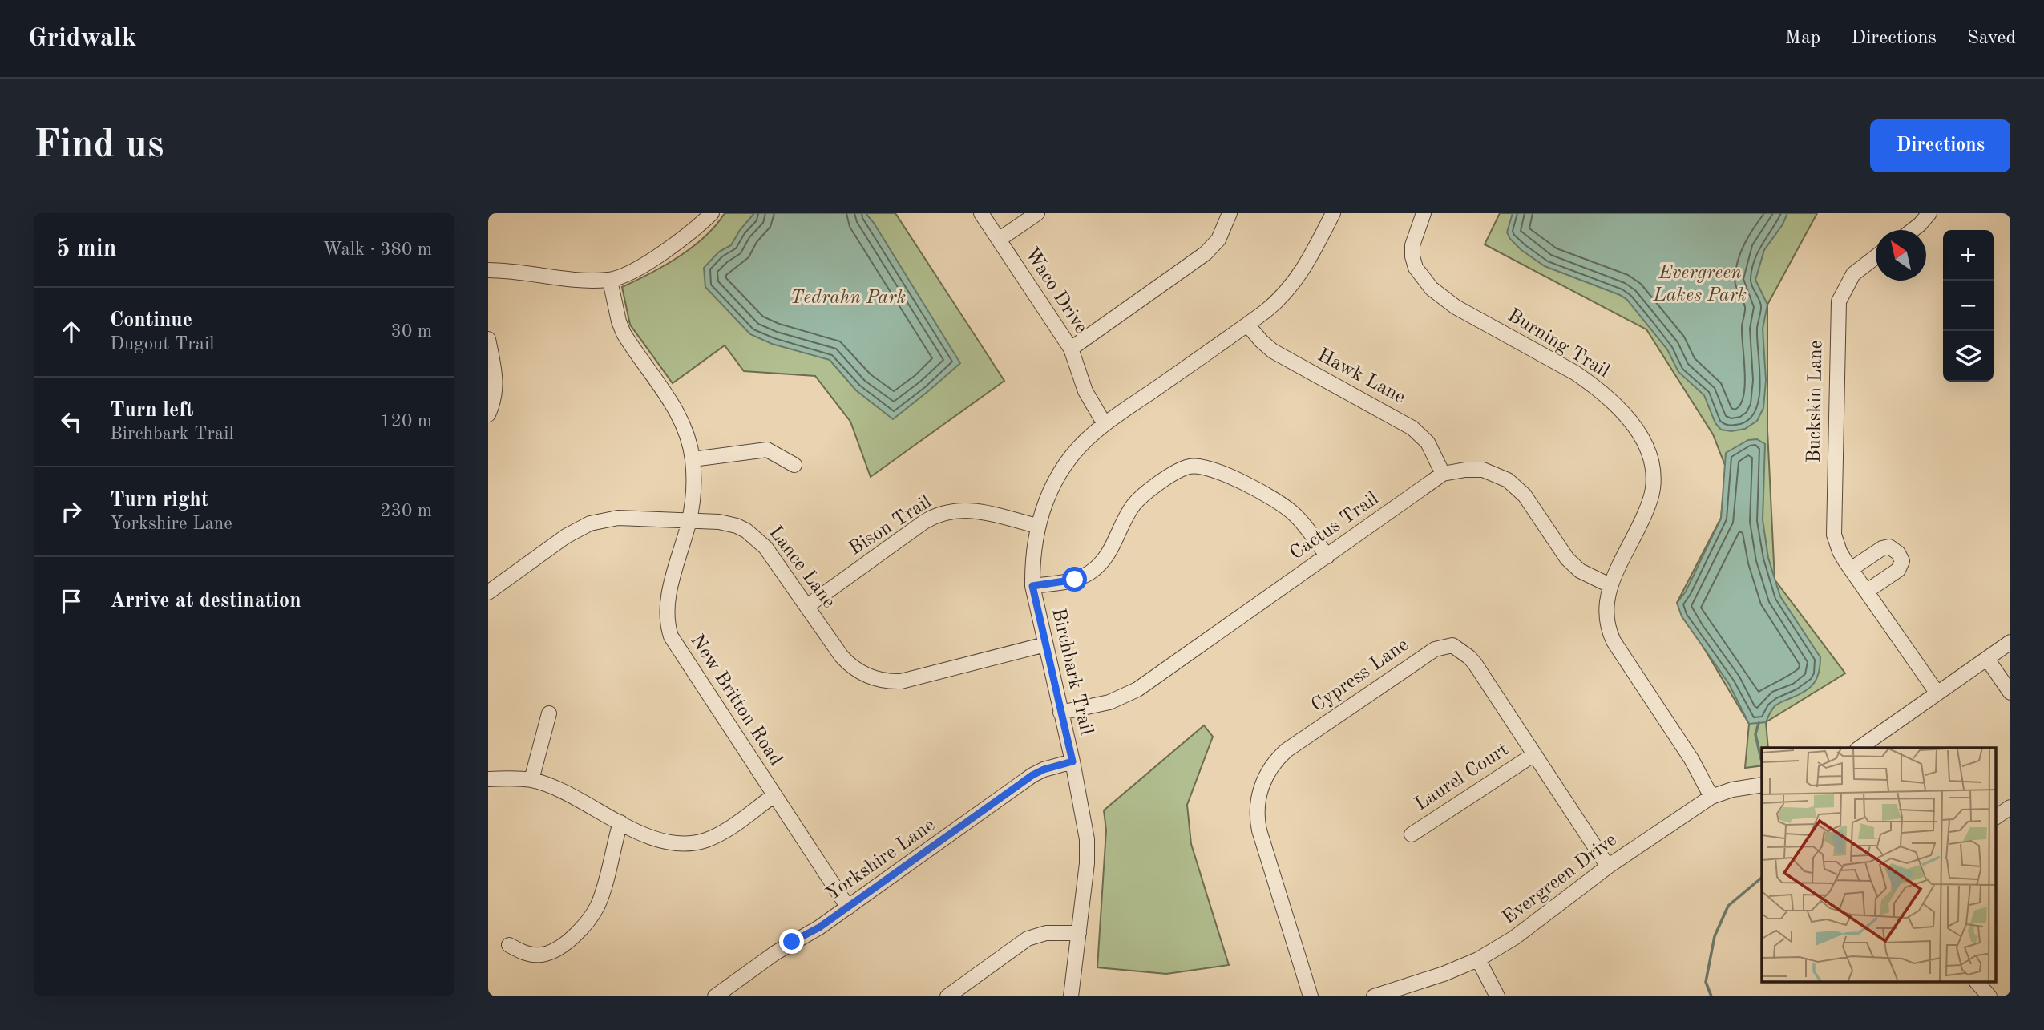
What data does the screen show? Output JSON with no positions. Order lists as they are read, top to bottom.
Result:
{
  "streets": {
    "street": [
      "Waco Drive",
      "Burning Trail",
      "Hawk Lane",
      "Buckskin Lane",
      "Bison Trail",
      "Cactus Trail",
      "Lance Lane",
      "Birchbark Trail",
      "Cypress Lane",
      "New Britton Road",
      "Laurel Court",
      "Yorkshire Lane",
      "Evergreen Drive"
    ]
  },
  "crossings": [
    ["Waco Drive", "Birchbark Trail"],
    ["Burning Trail", "Cactus Trail"],
    ["Burning Trail", "Evergreen Drive"],
    ["Hawk Lane", "Cactus Trail"],
    ["Hawk Lane", "Birchbark Trail"],
    ["Bison Trail", "Lance Lane"],
    ["Bison Trail", "Birchbark Trail"],
    ["Cactus Trail", "Birchbark Trail"],
    ["Lance Lane", "Birchbark Trail"],
    ["Lance Lane", "New Britton Road"],
    ["Birchbark Trail", "Yorkshire Lane"],
    ["Cypress Lane", "Laurel Court"],
    ["Cypress Lane", "Evergreen Drive"],
    ["New Britton Road", "Yorkshire Lane"]
  ],
  "parks": ["Evergreen Lakes Park", "Tedrahn Park"],
  "north": "top left",
  "page": {
    "header": "Gridwalk",
    "nav": ["Map", "Directions", "Saved"],
    "buttons": "Directions",
    "title": "Find us",
    "heading": ["5 min", "Walk · 380 m"],
    "map_buttons": ["+", "−"],
    "list": [
      ["Continue", "Dugout Trail", "30 m"],
      ["Turn left", "Birchbark Trail", "120 m"],
      ["Turn right", "Yorkshire Lane", "230 m"],
      "Arrive at destination"
    ]
  }
}
